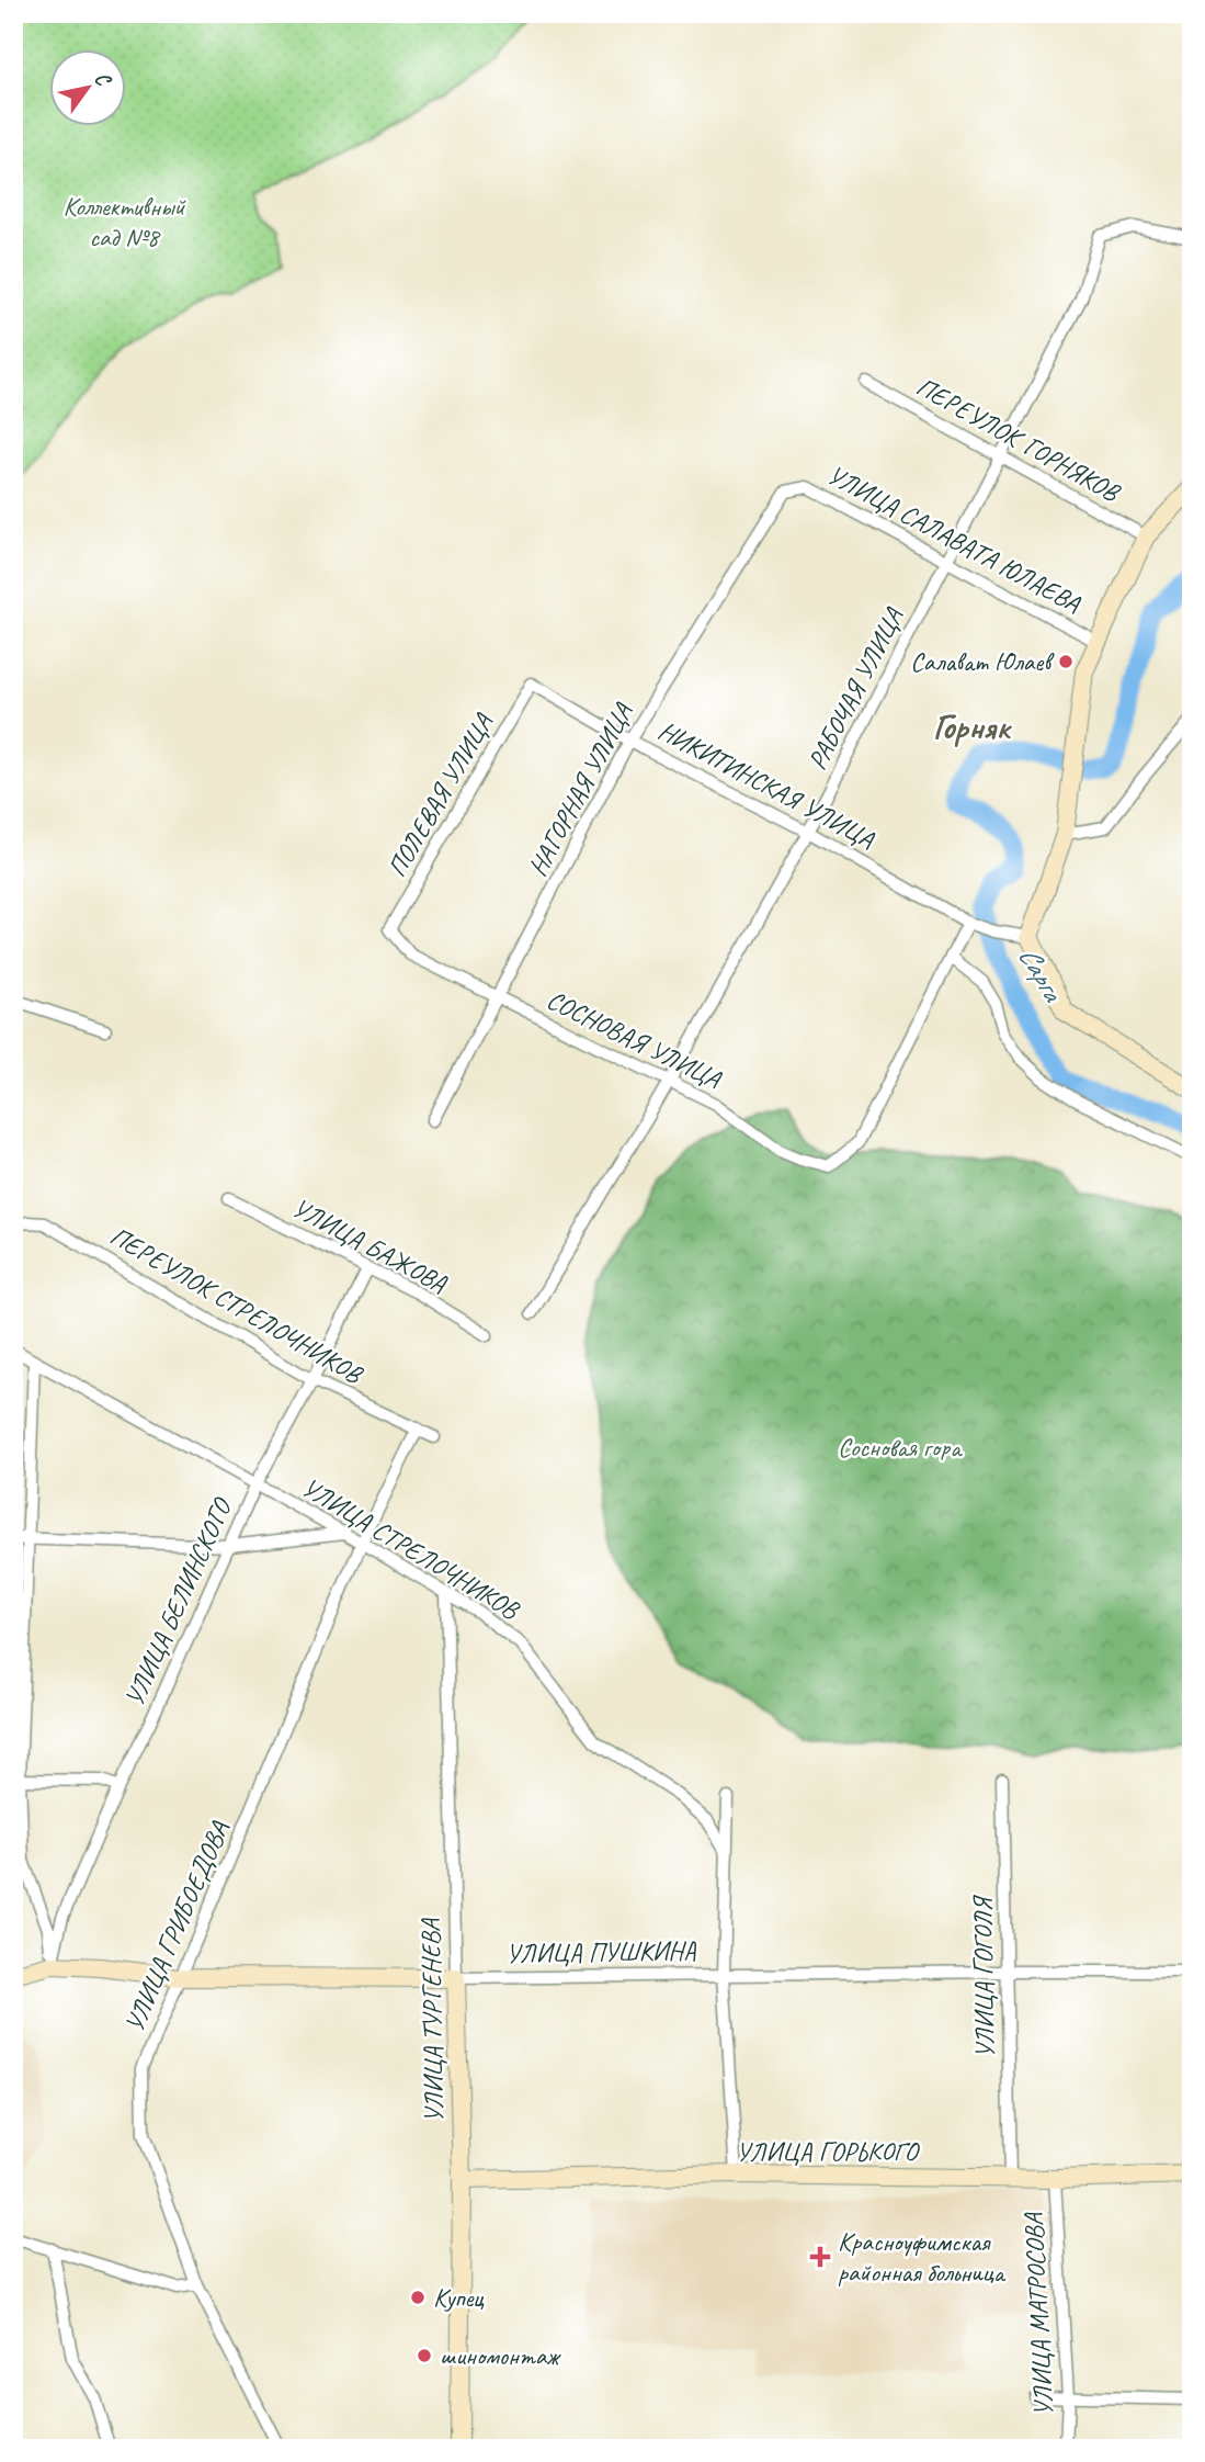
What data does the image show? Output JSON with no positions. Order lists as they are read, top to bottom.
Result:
{
  "streets": {
    "street": [
      "ПЕРЕУЛОК ГОРНЯКОВ",
      "УЛИЦА САЛАВАТА ЮЛАЕВА",
      "РАБОЧАЯ УЛИЦА",
      "НИКИТИНСКАЯ УЛИЦА",
      "НАГОРНАЯ УЛИЦА",
      "ПОЛЕВАЯ УЛИЦА",
      "СОСНОВАЯ УЛИЦА",
      "УЛИЦА БАЖОВА",
      "ПЕРЕУЛОК СТРЕЛОЧНИКОВ",
      "УЛИЦА СТРЕЛОЧНИКОВ",
      "УЛИЦА БЕЛИНСКОГО",
      "УЛИЦА ГРИБОЕДОВА",
      "УЛИЦА ПУШКИНА",
      "УЛИЦА ГОГОЛЯ",
      "УЛИЦА ТУРГЕНЕВА",
      "УЛИЦА ГОРЬКОГО",
      "УЛИЦА МАТРОСОВА"
    ]
  },
  "crossings": [
    ["ПЕРЕУЛОК ГОРНЯКОВ", "РАБОЧАЯ УЛИЦА"],
    ["УЛИЦА САЛАВАТА ЮЛАЕВА", "РАБОЧАЯ УЛИЦА"],
    ["УЛИЦА САЛАВАТА ЮЛАЕВА", "НАГОРНАЯ УЛИЦА"],
    ["РАБОЧАЯ УЛИЦА", "НИКИТИНСКАЯ УЛИЦА"],
    ["РАБОЧАЯ УЛИЦА", "СОСНОВАЯ УЛИЦА"],
    ["НИКИТИНСКАЯ УЛИЦА", "НАГОРНАЯ УЛИЦА"],
    ["НИКИТИНСКАЯ УЛИЦА", "ПОЛЕВАЯ УЛИЦА"],
    ["НАГОРНАЯ УЛИЦА", "СОСНОВАЯ УЛИЦА"],
    ["ПОЛЕВАЯ УЛИЦА", "СОСНОВАЯ УЛИЦА"],
    ["УЛИЦА БАЖОВА", "УЛИЦА БЕЛИНСКОГО"],
    ["ПЕРЕУЛОК СТРЕЛОЧНИКОВ", "УЛИЦА БЕЛИНСКОГО"],
    ["ПЕРЕУЛОК СТРЕЛОЧНИКОВ", "УЛИЦА ГРИБОЕДОВА"],
    ["УЛИЦА СТРЕЛОЧНИКОВ", "УЛИЦА БЕЛИНСКОГО"],
    ["УЛИЦА СТРЕЛОЧНИКОВ", "УЛИЦА ГРИБОЕДОВА"],
    ["УЛИЦА СТРЕЛОЧНИКОВ", "УЛИЦА ТУРГЕНЕВА"],
    ["УЛИЦА БЕЛИНСКОГО", "УЛИЦА ПУШКИНА"],
    ["УЛИЦА ГРИБОЕДОВА", "УЛИЦА ПУШКИНА"],
    ["УЛИЦА ПУШКИНА", "УЛИЦА ГОГОЛЯ"],
    ["УЛИЦА ПУШКИНА", "УЛИЦА ТУРГЕНЕВА"],
    ["УЛИЦА ГОГОЛЯ", "УЛИЦА ГОРЬКОГО"],
    ["УЛИЦА ТУРГЕНЕВА", "УЛИЦА ГОРЬКОГО"],
    ["УЛИЦА ГОРЬКОГО", "УЛИЦА МАТРОСОВА"]
  ],
  "districts": ["Горняк"],
  "water": ["Сарга"],
  "parks": ["Коллективный сад №8", "Сосновая гора"],
  "places": {
    "other": ["Салават Юлаев", "Купец", "шиномонтаж"],
    "health": ["Красноуфимская районная больница"]
  },
  "north": "top right"
}
